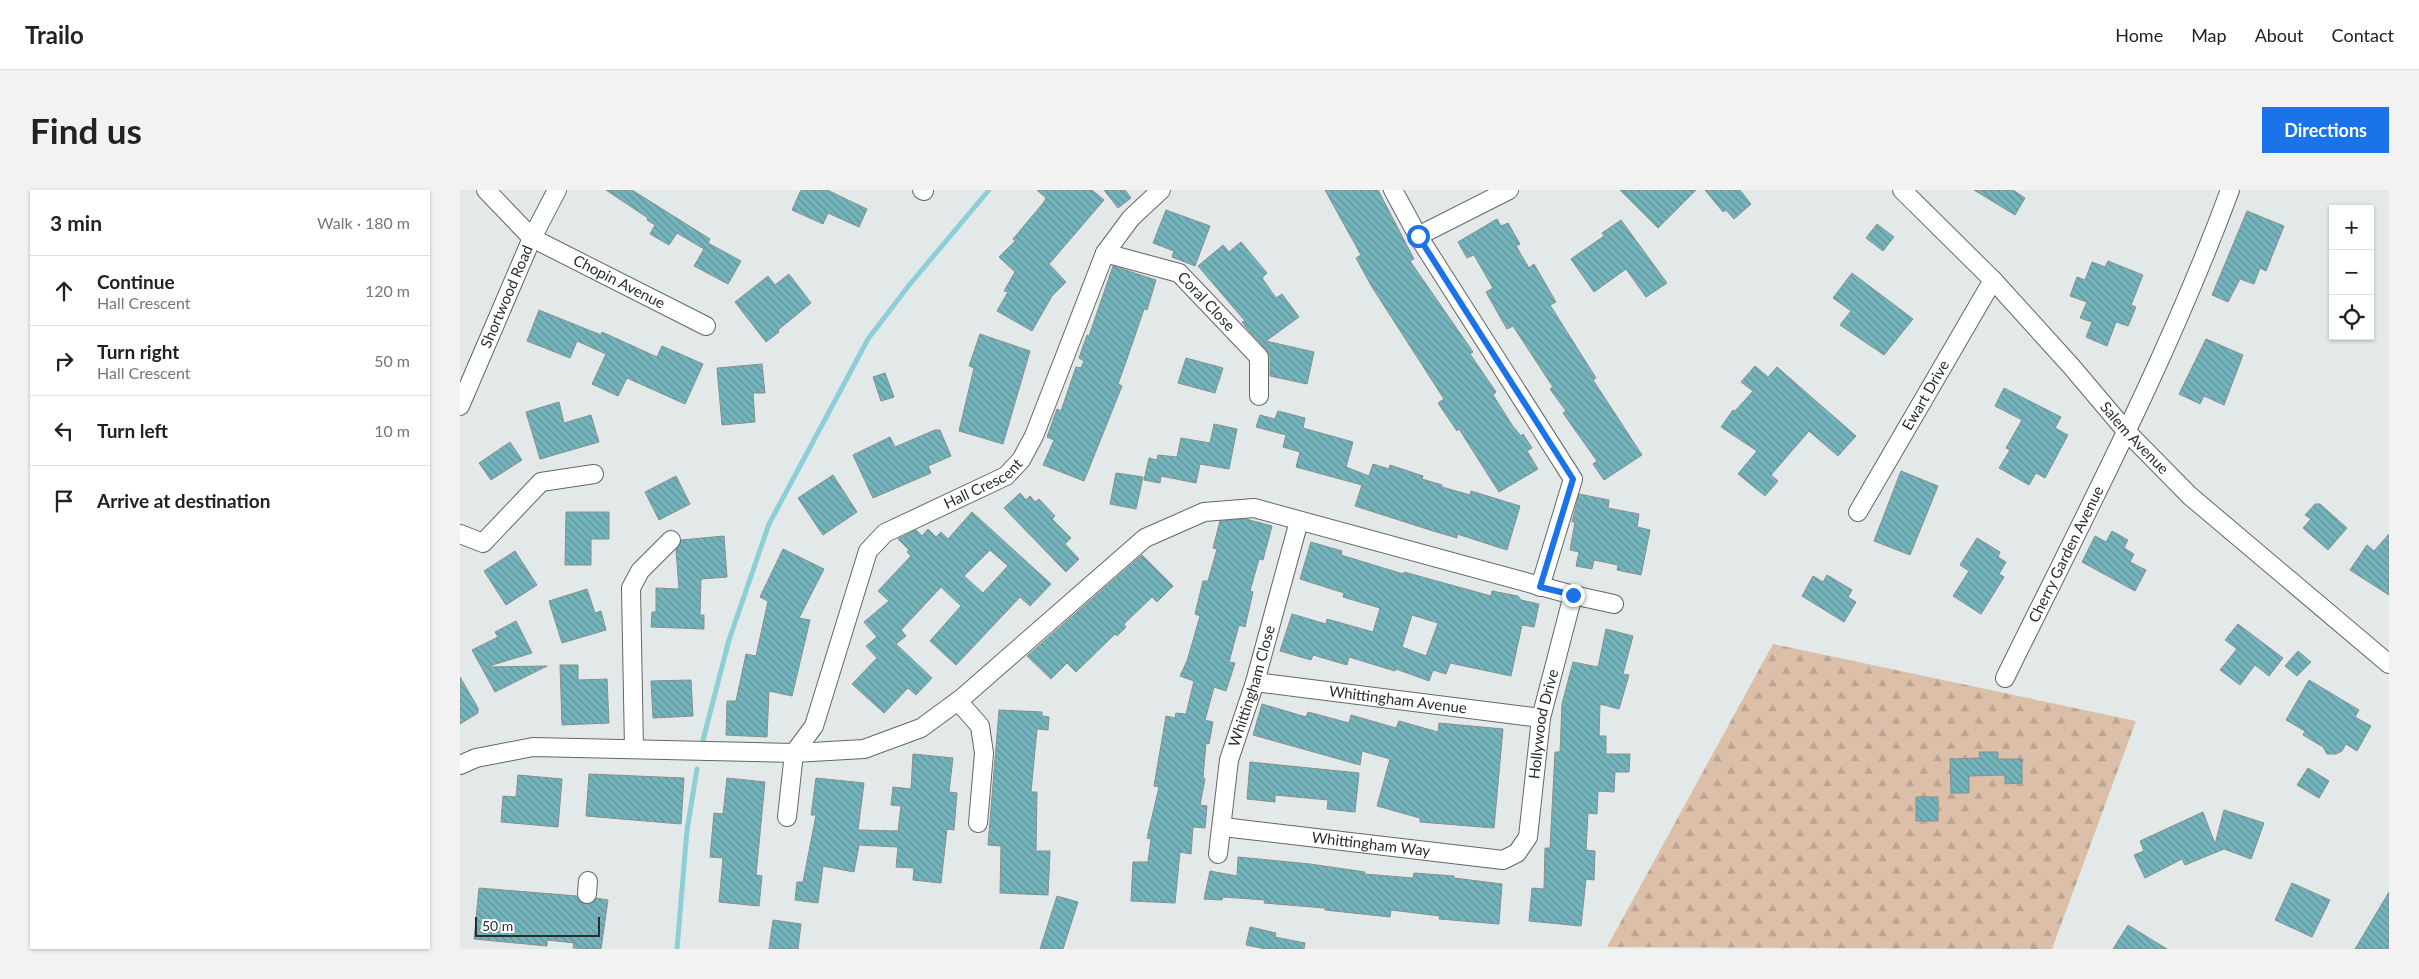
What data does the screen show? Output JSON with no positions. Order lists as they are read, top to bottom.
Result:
{
  "streets": {
    "street": [
      "Chopin Avenue",
      "Shortwood Road",
      "Coral Close",
      "Ewart Drive",
      "Salem Avenue",
      "Hall Crescent",
      "Cherry Garden Avenue",
      "Whittingham Close",
      "Whittingham Avenue",
      "Hollywood Drive",
      "Whittingham Way"
    ]
  },
  "crossings": [
    ["Chopin Avenue", "Shortwood Road"],
    ["Coral Close", "Hall Crescent"],
    ["Ewart Drive", "Salem Avenue"],
    ["Salem Avenue", "Cherry Garden Avenue"],
    ["Whittingham Close", "Whittingham Avenue"],
    ["Whittingham Close", "Whittingham Way"],
    ["Whittingham Avenue", "Hollywood Drive"],
    ["Hollywood Drive", "Whittingham Way"]
  ],
  "scale_bar": "50 m",
  "page": {
    "header": "Trailo",
    "nav": [
      "Home",
      "Map",
      "About",
      "Contact"
    ],
    "buttons": "Directions",
    "title": "Find us",
    "heading": ["3 min", "Walk · 180 m"],
    "map_buttons": ["+", "−"],
    "list": [
      ["Continue", "Hall Crescent", "120 m"],
      ["Turn right", "Hall Crescent", "50 m"],
      ["Turn left", "10 m"],
      "Arrive at destination"
    ],
    "scale": "50 m"
  }
}
